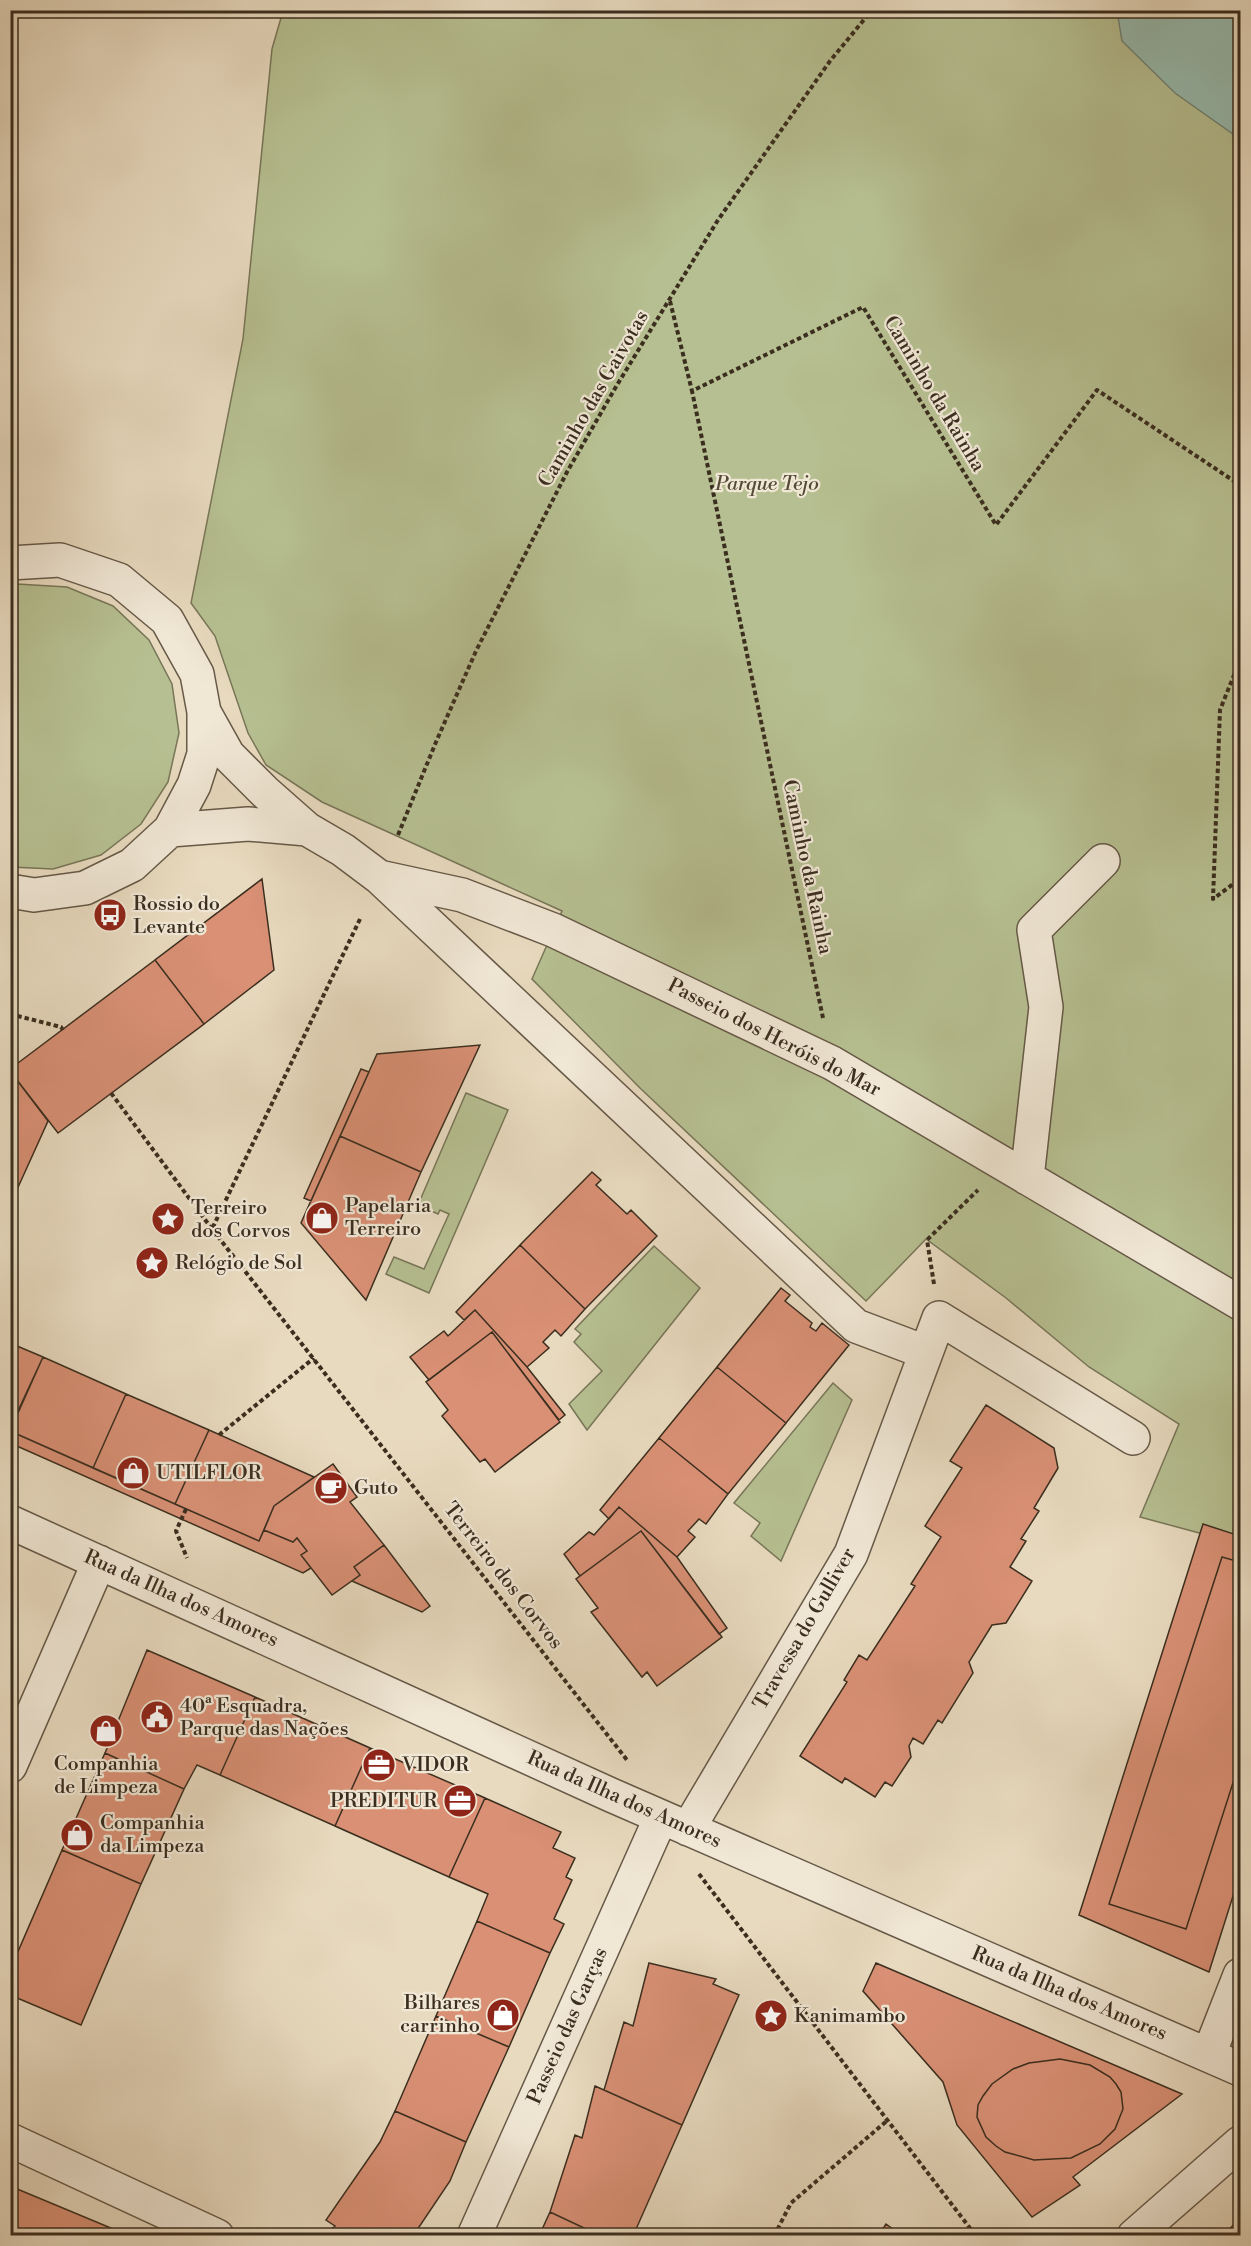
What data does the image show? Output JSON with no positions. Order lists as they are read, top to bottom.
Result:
{
  "streets": {
    "street": [
      "Passeio dos Heróis do Mar",
      "Rua da Ilha dos Amores",
      "Travessa do Gulliver",
      "Passeio das Garças"
    ],
    "path": ["Caminho da Rainha", "Caminho das Gaivotas", "Terreiro dos Corvos"]
  },
  "crossings": [
    ["Caminho da Rainha", "Passeio dos Heróis do Mar"],
    ["Passeio dos Heróis do Mar", "Travessa do Gulliver"],
    ["Rua da Ilha dos Amores", "Travessa do Gulliver"],
    ["Rua da Ilha dos Amores", "Passeio das Garças"],
    ["Travessa do Gulliver", "Passeio das Garças"]
  ],
  "parks": ["Parque Tejo"],
  "places": {
    "bus stop": ["Rossio do Levante"],
    "shop": [
      "Papelaria Terreiro",
      "UTILFLOR",
      "Companhia de Limpeza",
      "Companhia da Limpeza",
      "Bilhares carrinho"
    ],
    "place": ["Terreiro dos Corvos", "Relógio de Sol", "Kanimambo"],
    "cafe": ["Guto"],
    "public building": ["40ª Esquadra, Parque das Nações"],
    "office": ["VIDOR", "PREDITUR"]
  }
}
